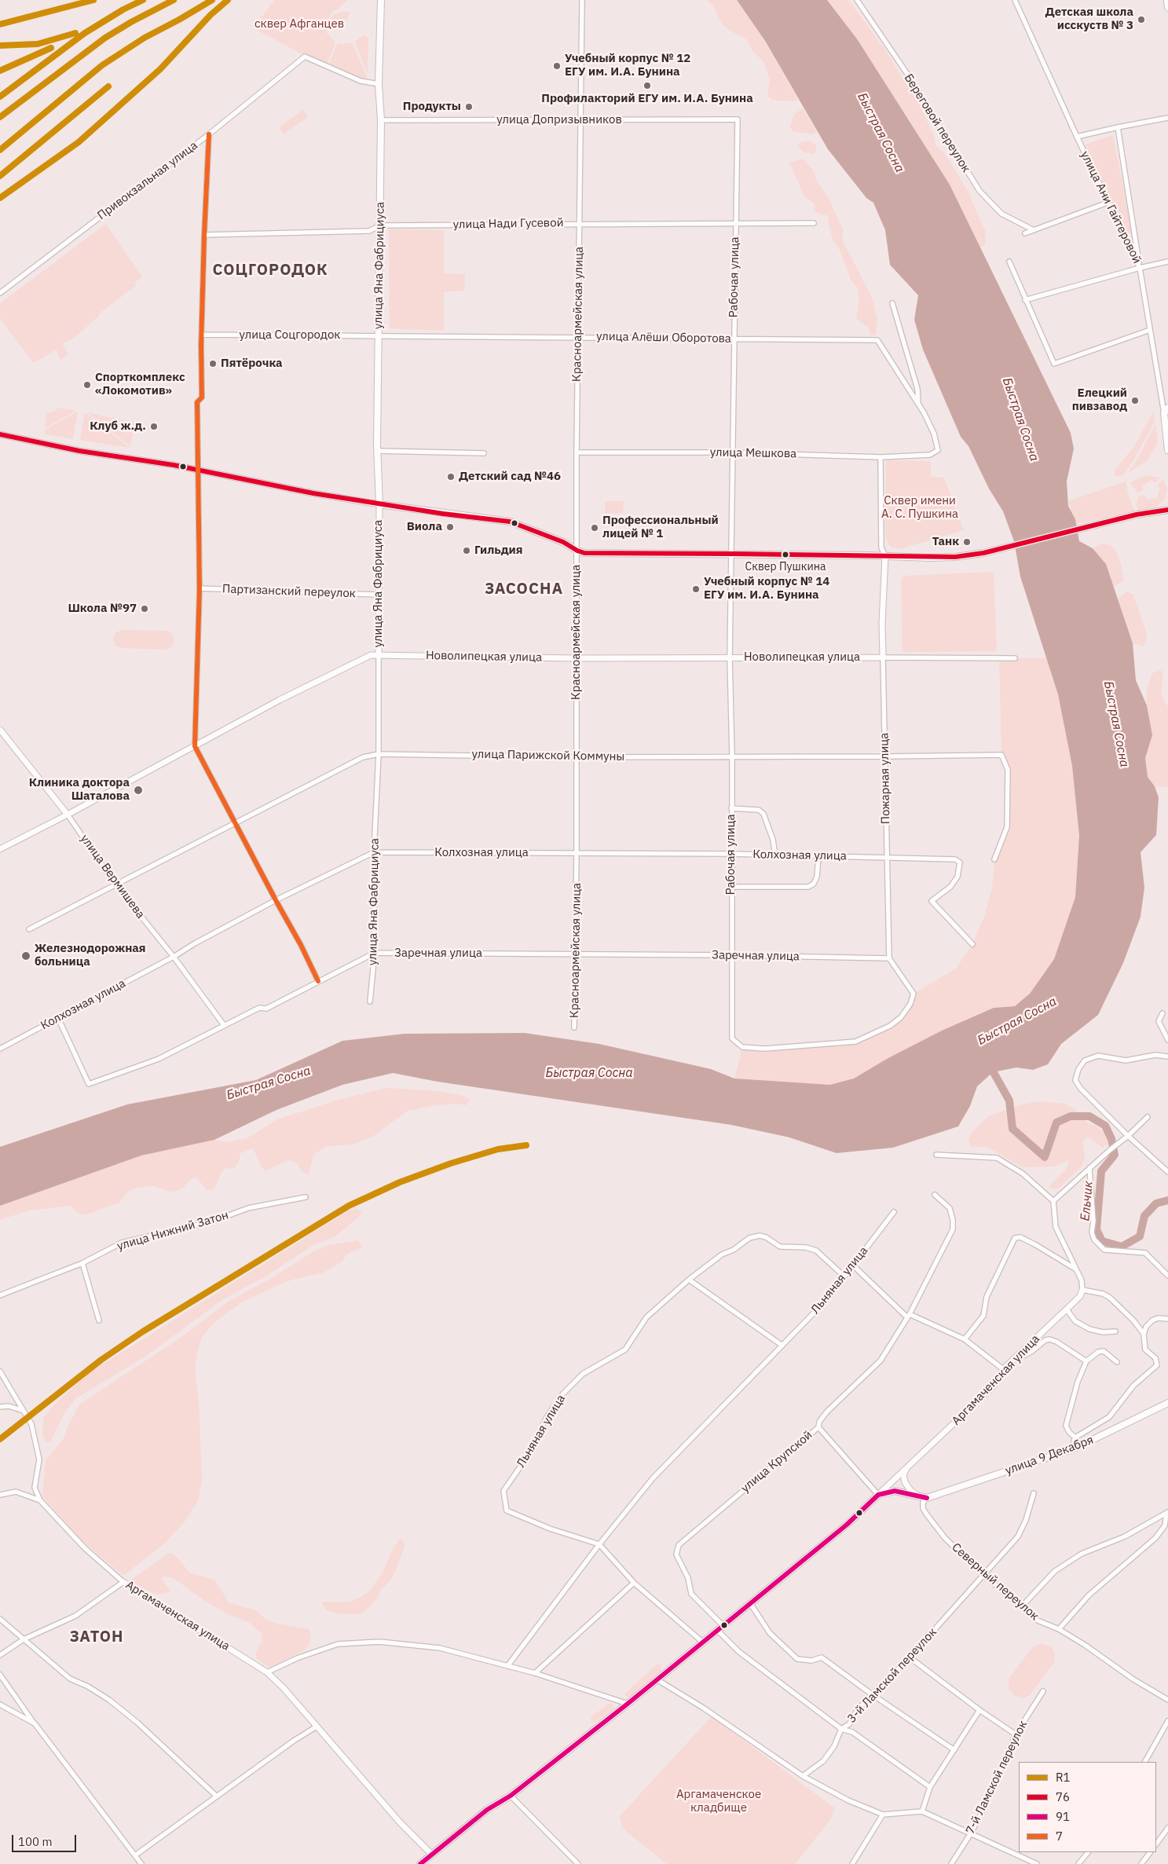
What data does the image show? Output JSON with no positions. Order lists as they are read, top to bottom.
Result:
{
  "streets": {
    "main road": ["улица Ани Гайтеровой", "улица Яна Фабрициуса", "улица 9 Декабря"],
    "street": [
      "улица Допризывников",
      "Береговой переулок",
      "Привокзальная улица",
      "улица Нади Гусевой",
      "Рабочая улица",
      "Красноармейская улица",
      "улица Соцгородок",
      "улица Алёши Оборотова",
      "улица Мешкова",
      "Партизанский переулок",
      "Новолипецкая улица",
      "улица Парижской Коммуны",
      "Пожарная улица",
      "Колхозная улица",
      "улица Вермишева",
      "Заречная улица",
      "улица Нижний Затон",
      "Льняная улица",
      "Аргамаченская улица",
      "улица Крупской",
      "Северный переулок",
      "3-й Ламской переулок",
      "7-й Ламской переулок"
    ]
  },
  "crossings": [
    ["улица Допризывников", "улица Яна Фабрициуса"],
    ["улица Допризывников", "Рабочая улица"],
    ["улица Допризывников", "Красноармейская улица"],
    ["Привокзальная улица", "улица Яна Фабрициуса"],
    ["улица Нади Гусевой", "улица Яна Фабрициуса"],
    ["улица Нади Гусевой", "Рабочая улица"],
    ["улица Нади Гусевой", "Красноармейская улица"],
    ["улица Яна Фабрициуса", "улица Соцгородок"],
    ["улица Яна Фабрициуса", "улица Алёши Оборотова"],
    ["улица Яна Фабрициуса", "Партизанский переулок"],
    ["улица Яна Фабрициуса", "Новолипецкая улица"],
    ["улица Яна Фабрициуса", "улица Парижской Коммуны"],
    ["улица Яна Фабрициуса", "Колхозная улица"],
    ["улица Яна Фабрициуса", "Заречная улица"],
    ["Рабочая улица", "улица Алёши Оборотова"],
    ["Рабочая улица", "улица Мешкова"],
    ["Рабочая улица", "Новолипецкая улица"],
    ["Рабочая улица", "улица Парижской Коммуны"],
    ["Рабочая улица", "Пожарная улица"],
    ["Рабочая улица", "Колхозная улица"],
    ["Рабочая улица", "Заречная улица"],
    ["Красноармейская улица", "улица Алёши Оборотова"],
    ["Красноармейская улица", "улица Мешкова"],
    ["Красноармейская улица", "Новолипецкая улица"],
    ["Красноармейская улица", "улица Парижской Коммуны"],
    ["Красноармейская улица", "Колхозная улица"],
    ["Красноармейская улица", "Заречная улица"],
    ["улица Соцгородок", "улица Алёши Оборотова"],
    ["улица Алёши Оборотова", "улица Мешкова"],
    ["Новолипецкая улица", "Пожарная улица"],
    ["Новолипецкая улица", "улица Вермишева"],
    ["улица Парижской Коммуны", "Пожарная улица"],
    ["улица Парижской Коммуны", "улица Вермишева"],
    ["Пожарная улица", "Колхозная улица"],
    ["Пожарная улица", "Заречная улица"],
    ["Колхозная улица", "улица Вермишева"],
    ["Колхозная улица", "Заречная улица"],
    ["улица Вермишева", "Заречная улица"],
    ["улица 9 Декабря", "Северный переулок"],
    ["Северный переулок", "3-й Ламской переулок"]
  ],
  "districts": ["СОЦГОРОДОК", "ЗАСОСНА", "ЗАТОН"],
  "water": ["Быстрая Сосна", "Ельчик"],
  "parks": ["сквер Афганцев", "Сквер имени А. С. Пушкина", "Аргамаченское кладбище"],
  "places": [
    "Детская школа исскуств № 3",
    "Учебный корпус № 12 ЕГУ им. И.А. Бунина",
    "Профилакторий ЕГУ им. И.А. Бунина",
    "Продукты",
    "Пятёрочка",
    "Спорткомплекс «Локомотив»",
    "Елецкий пивзавод",
    "Клуб ж.д.",
    "Детский сад №46",
    "Виола",
    "Профессиональный лицей № 1",
    "Танк",
    "Гильдия",
    "Сквер Пушкина",
    "Учебный корпус № 14 ЕГУ им. И.А. Бунина",
    "Школа №97",
    "Клиника доктора Шаталова",
    "Железнодорожная больница"
  ],
  "lines": [
    "transit line R1",
    "transit line 7",
    "transit line 76",
    "transit line 91"
  ],
  "legend": [
    "R1",
    "76",
    "91",
    "7"
  ],
  "scale_bar": "100 m"
}
